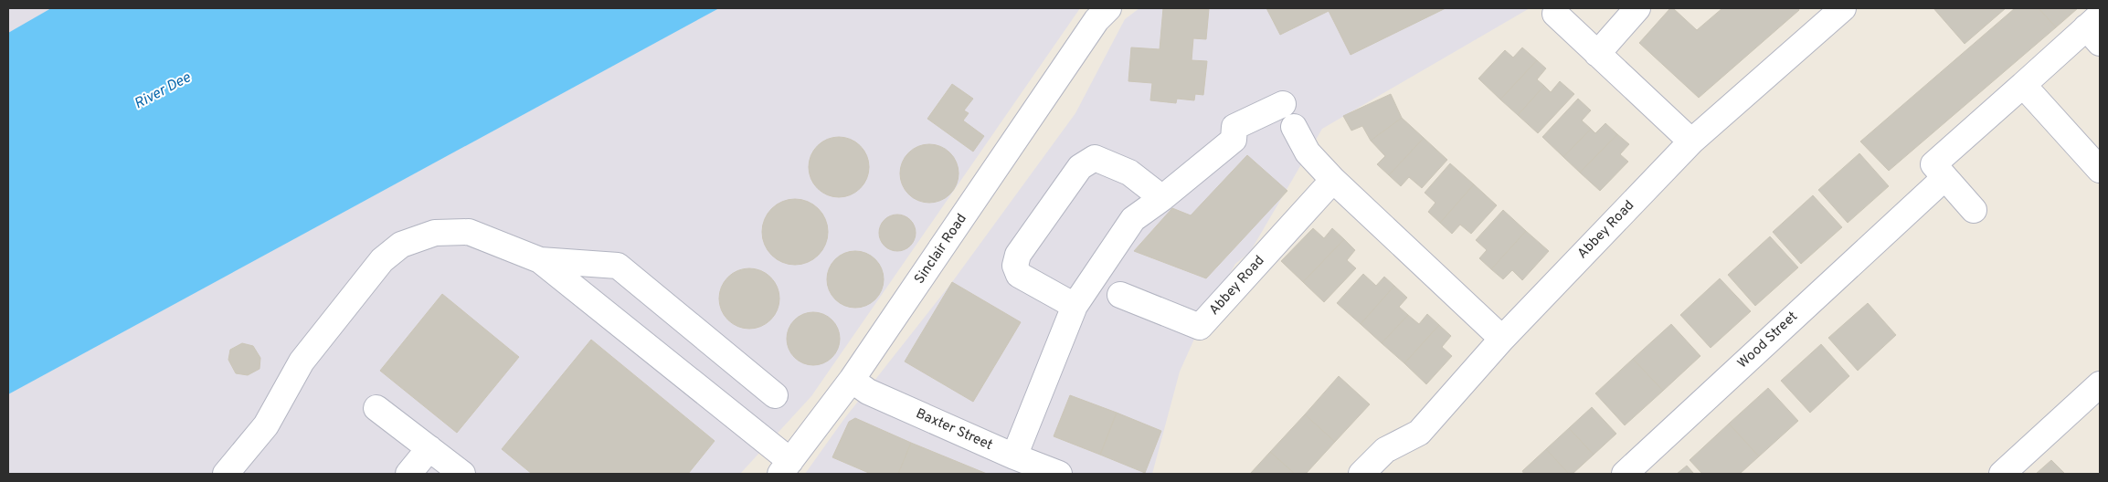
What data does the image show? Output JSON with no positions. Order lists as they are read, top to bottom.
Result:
{
  "streets": {
    "street": [
      "Abbey Road",
      "Sinclair Road",
      "Wood Street",
      "Baxter Street"
    ]
  },
  "crossings": [
    ["Sinclair Road", "Baxter Street"]
  ],
  "water": ["River Dee"]
}
